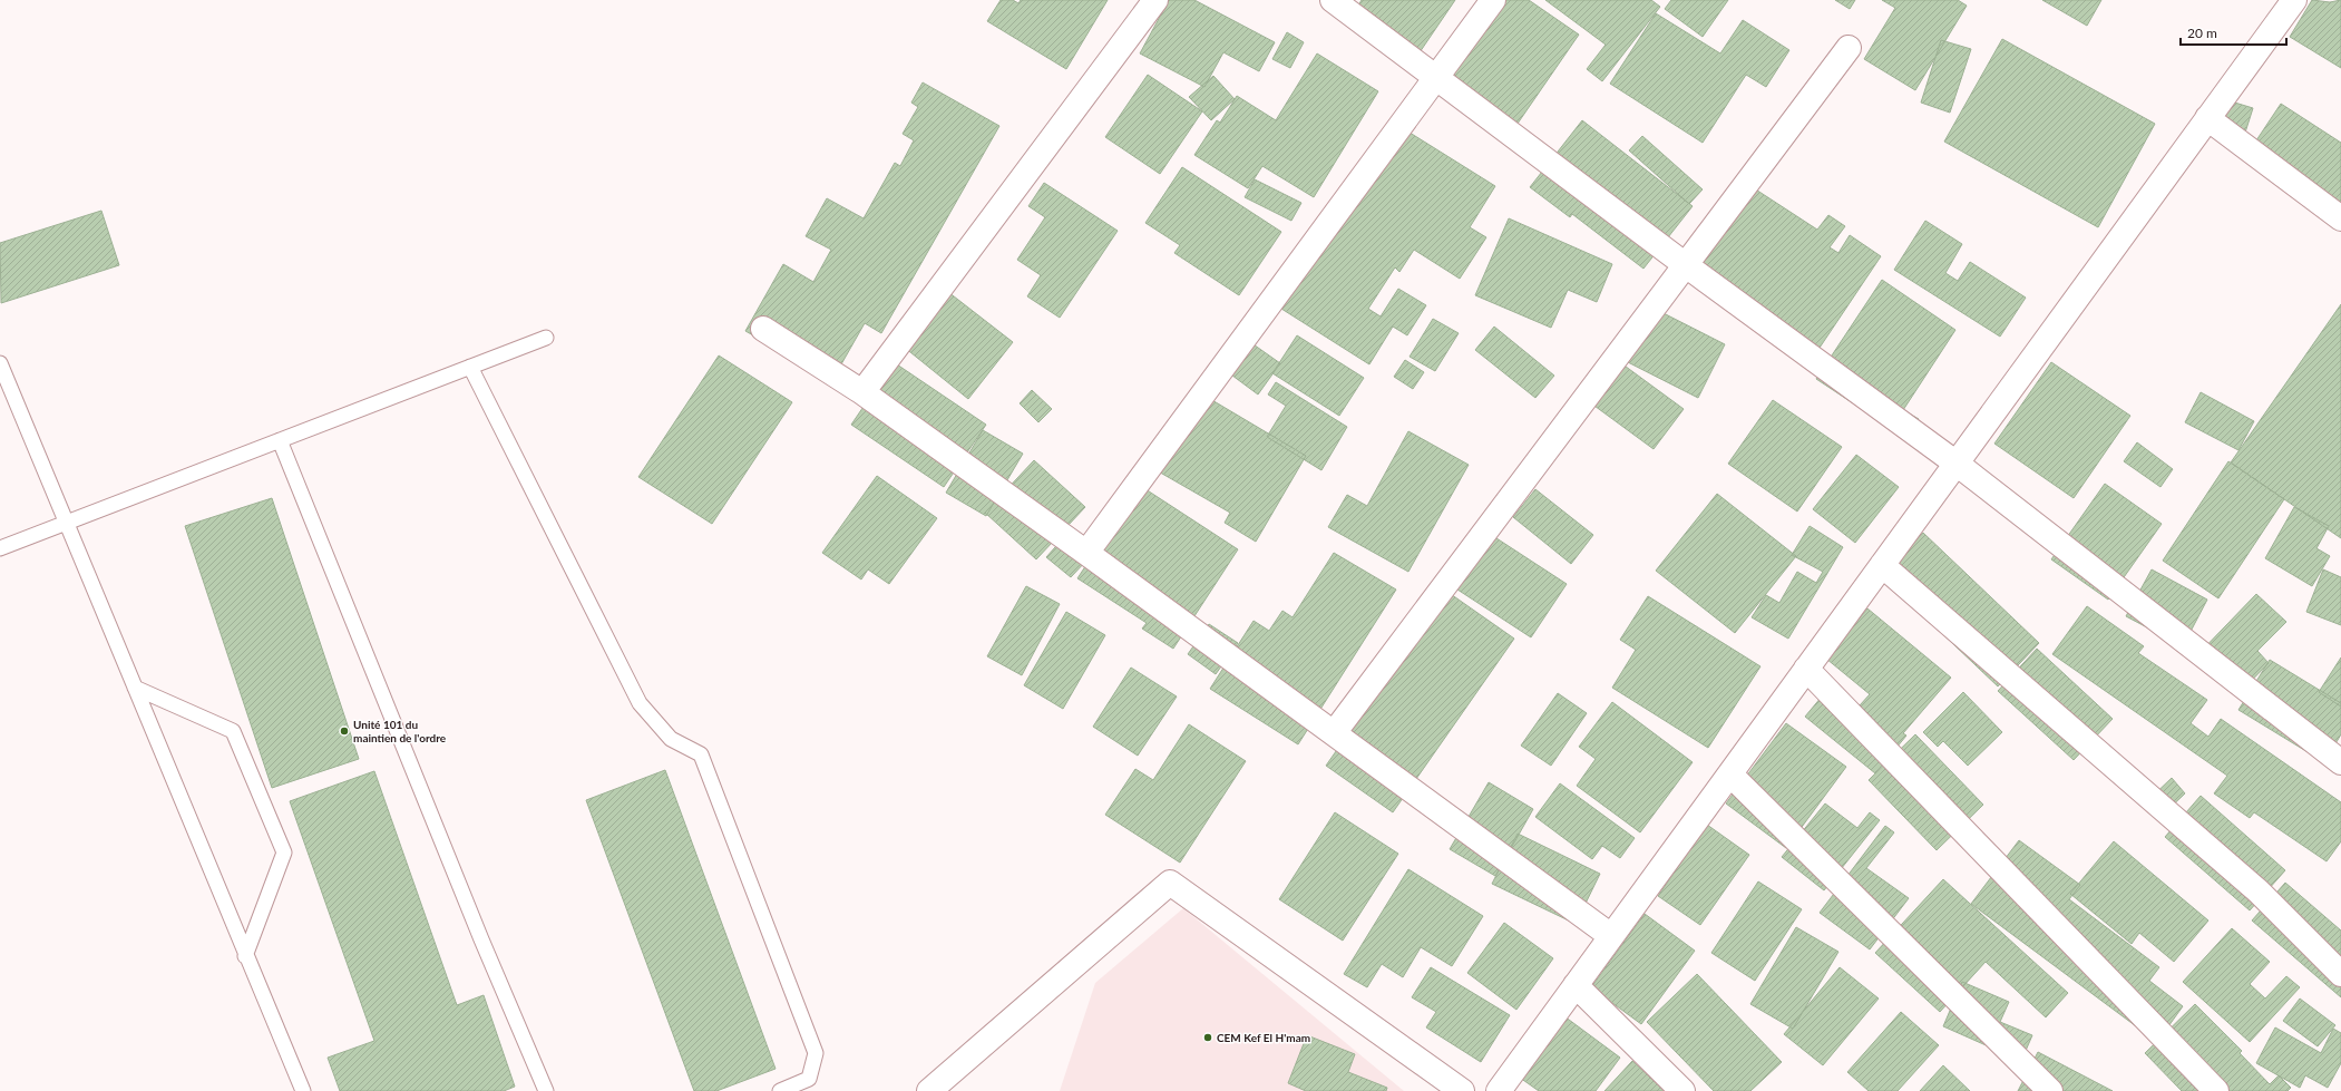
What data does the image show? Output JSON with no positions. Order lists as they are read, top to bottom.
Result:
{
  "places": ["Unité 101 du maintien de l'ordre", "CEM Kef El H'mam"],
  "scale_bar": "20 m"
}
